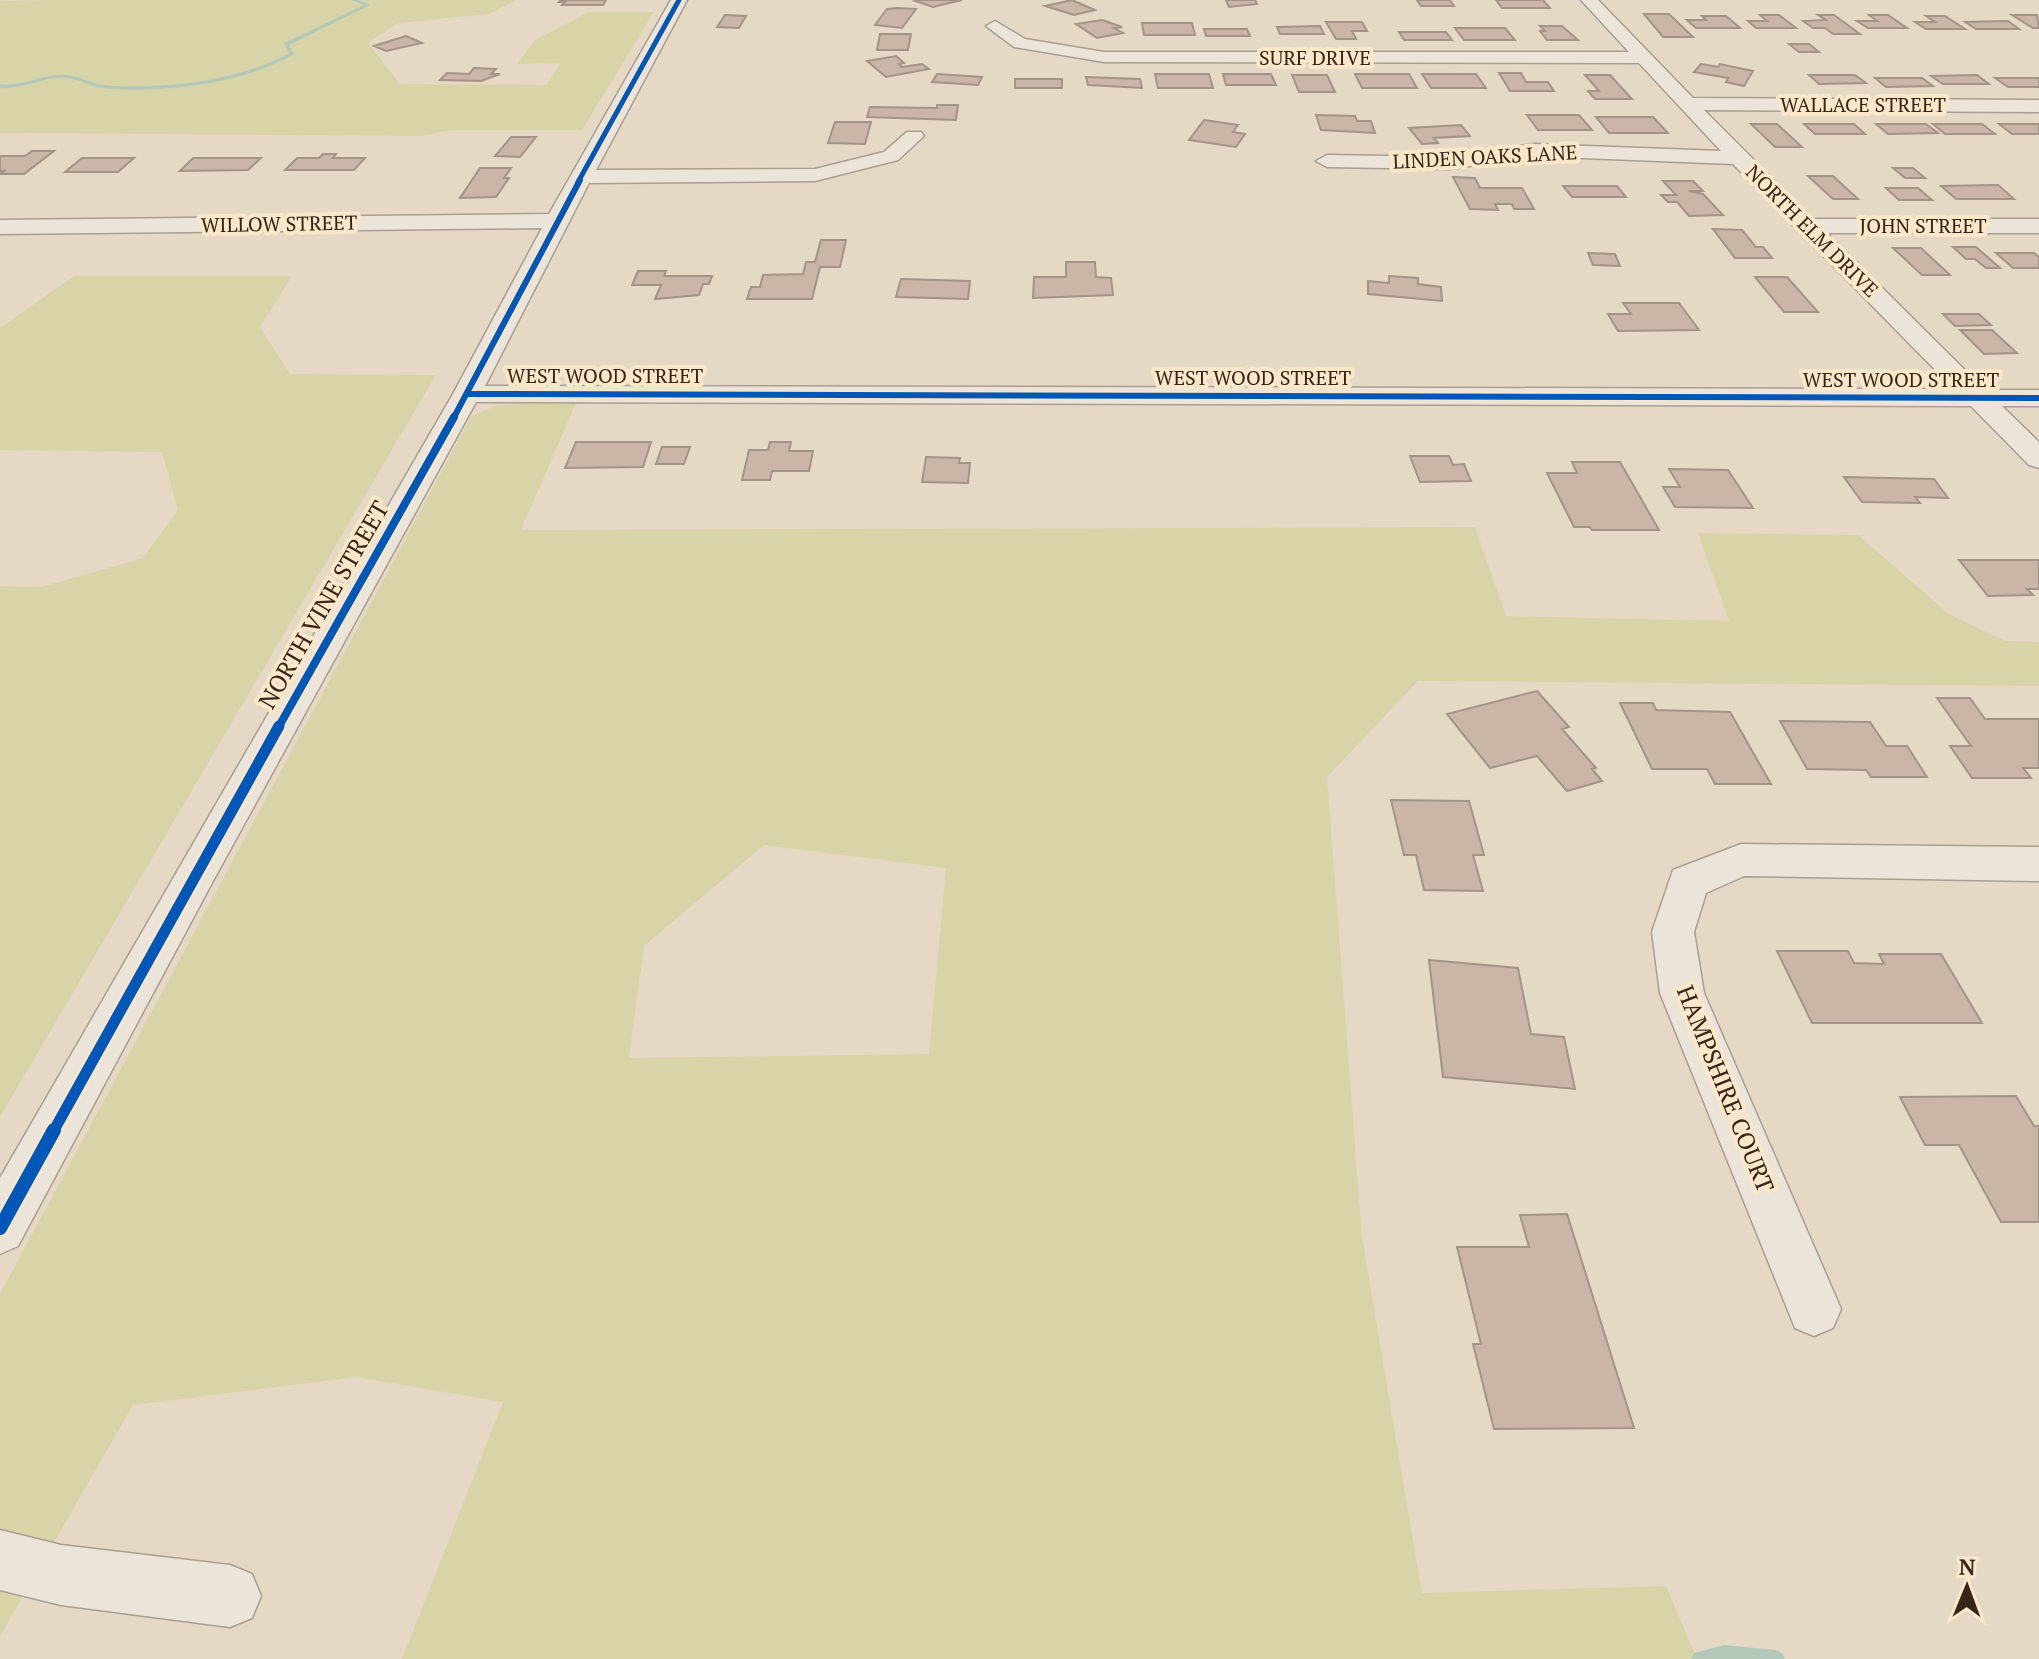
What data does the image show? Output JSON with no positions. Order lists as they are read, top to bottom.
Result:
{
  "streets": {
    "street": [
      "SURF DRIVE",
      "WALLACE STREET",
      "LINDEN OAKS LANE",
      "WILLOW STREET",
      "JOHN STREET",
      "NORTH ELM DRIVE",
      "WEST WOOD STREET",
      "NORTH VINE STREET",
      "HAMPSHIRE COURT"
    ]
  },
  "crossings": [
    ["SURF DRIVE", "NORTH ELM DRIVE"],
    ["WALLACE STREET", "NORTH ELM DRIVE"],
    ["LINDEN OAKS LANE", "NORTH ELM DRIVE"],
    ["WILLOW STREET", "NORTH VINE STREET"],
    ["JOHN STREET", "NORTH ELM DRIVE"],
    ["NORTH ELM DRIVE", "WEST WOOD STREET"],
    ["WEST WOOD STREET", "NORTH VINE STREET"]
  ],
  "north": "top"
}
